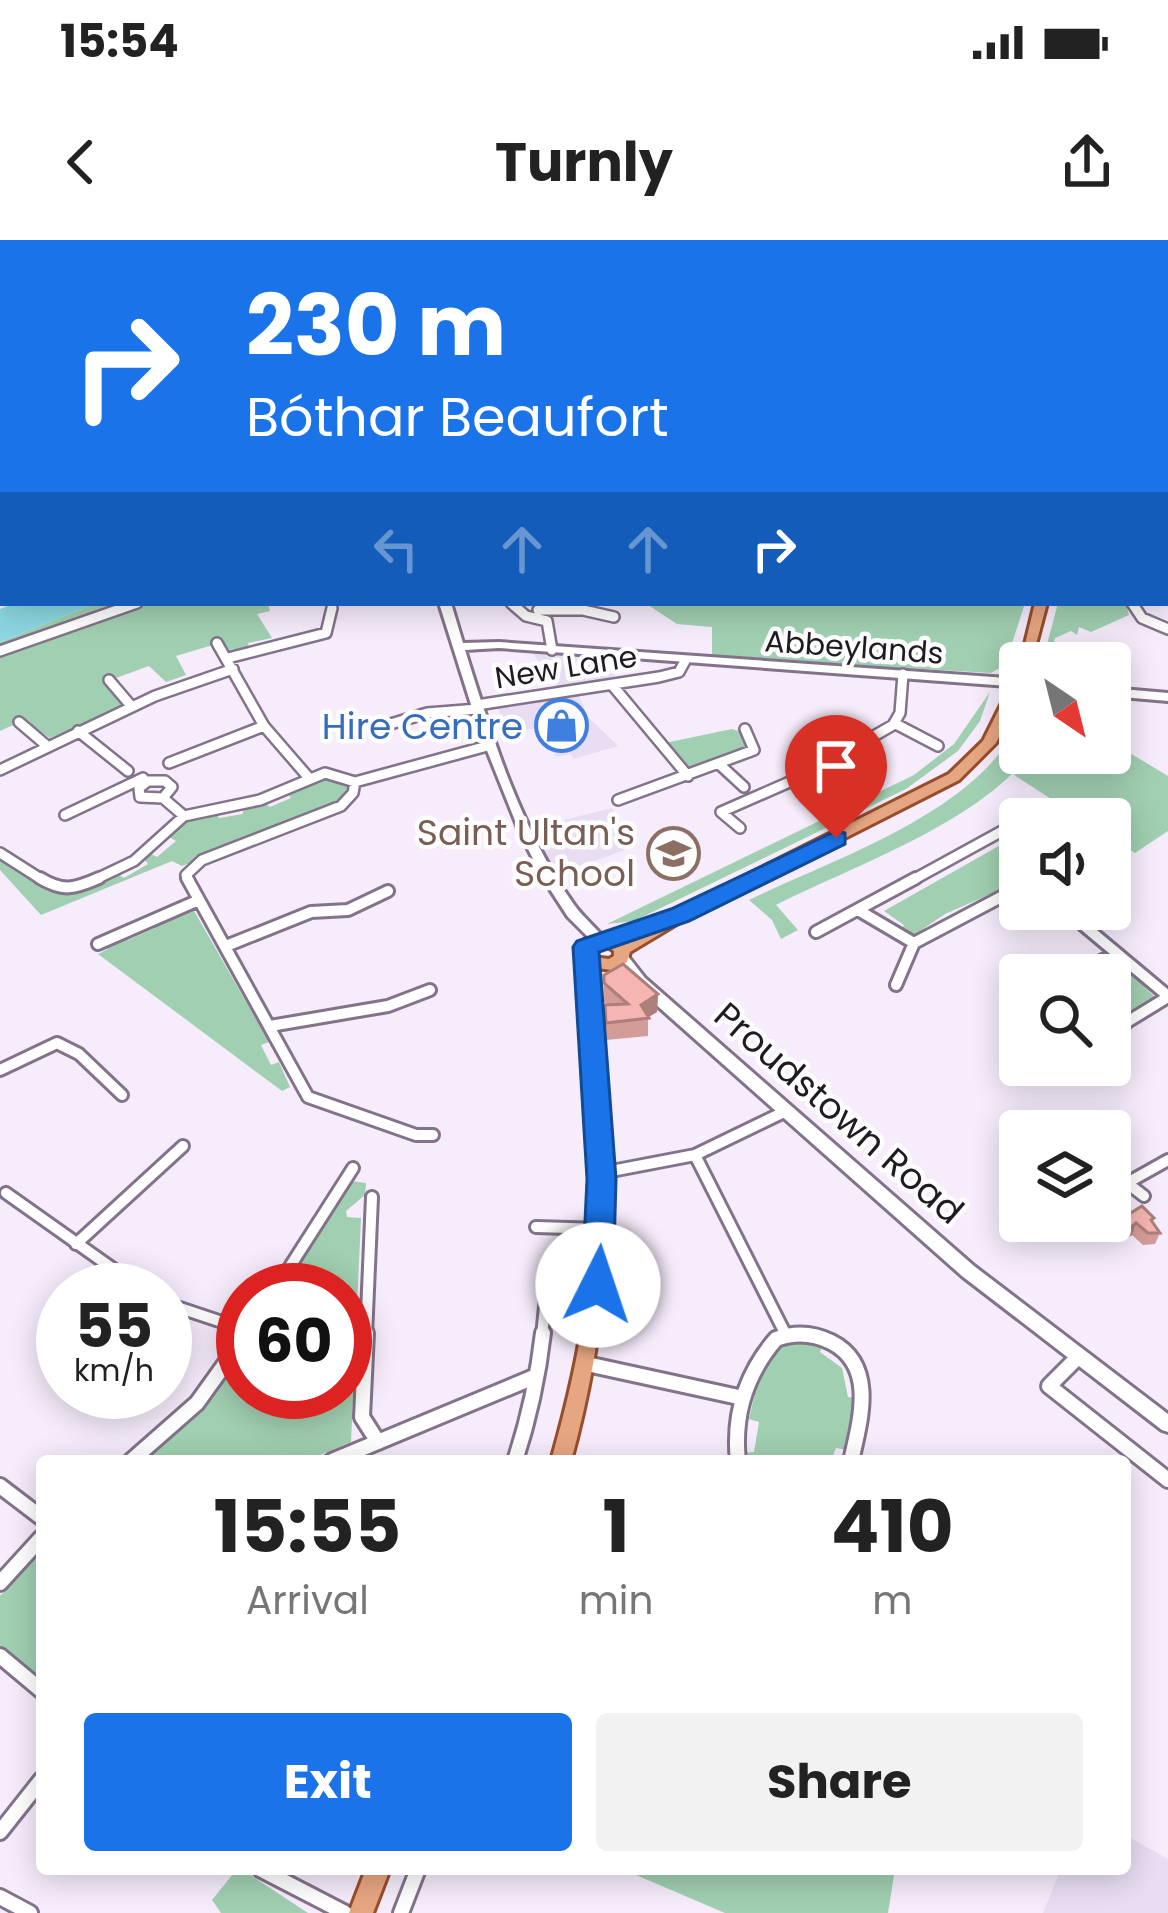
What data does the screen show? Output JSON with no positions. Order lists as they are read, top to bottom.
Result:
{
  "streets": {
    "main road": ["Abbeylands", "New Lane", "Proudstown Road"]
  },
  "crossings": [
    ["Abbeylands", "New Lane"]
  ],
  "places": {
    "shop": ["Hire Centre"],
    "school or university": ["Saint Ultan's School"]
  },
  "north": "bottom right",
  "page": {
    "status": "15:54",
    "header": "Turnly",
    "turn": ["230 m", "Bóthar Beaufort"],
    "speed": "55 km/h",
    "limit": "60",
    "eta": [
      "15:55",
      "Arrival",
      "1",
      "min",
      "410",
      "m"
    ],
    "buttons": ["Exit", "Share"]
  }
}
